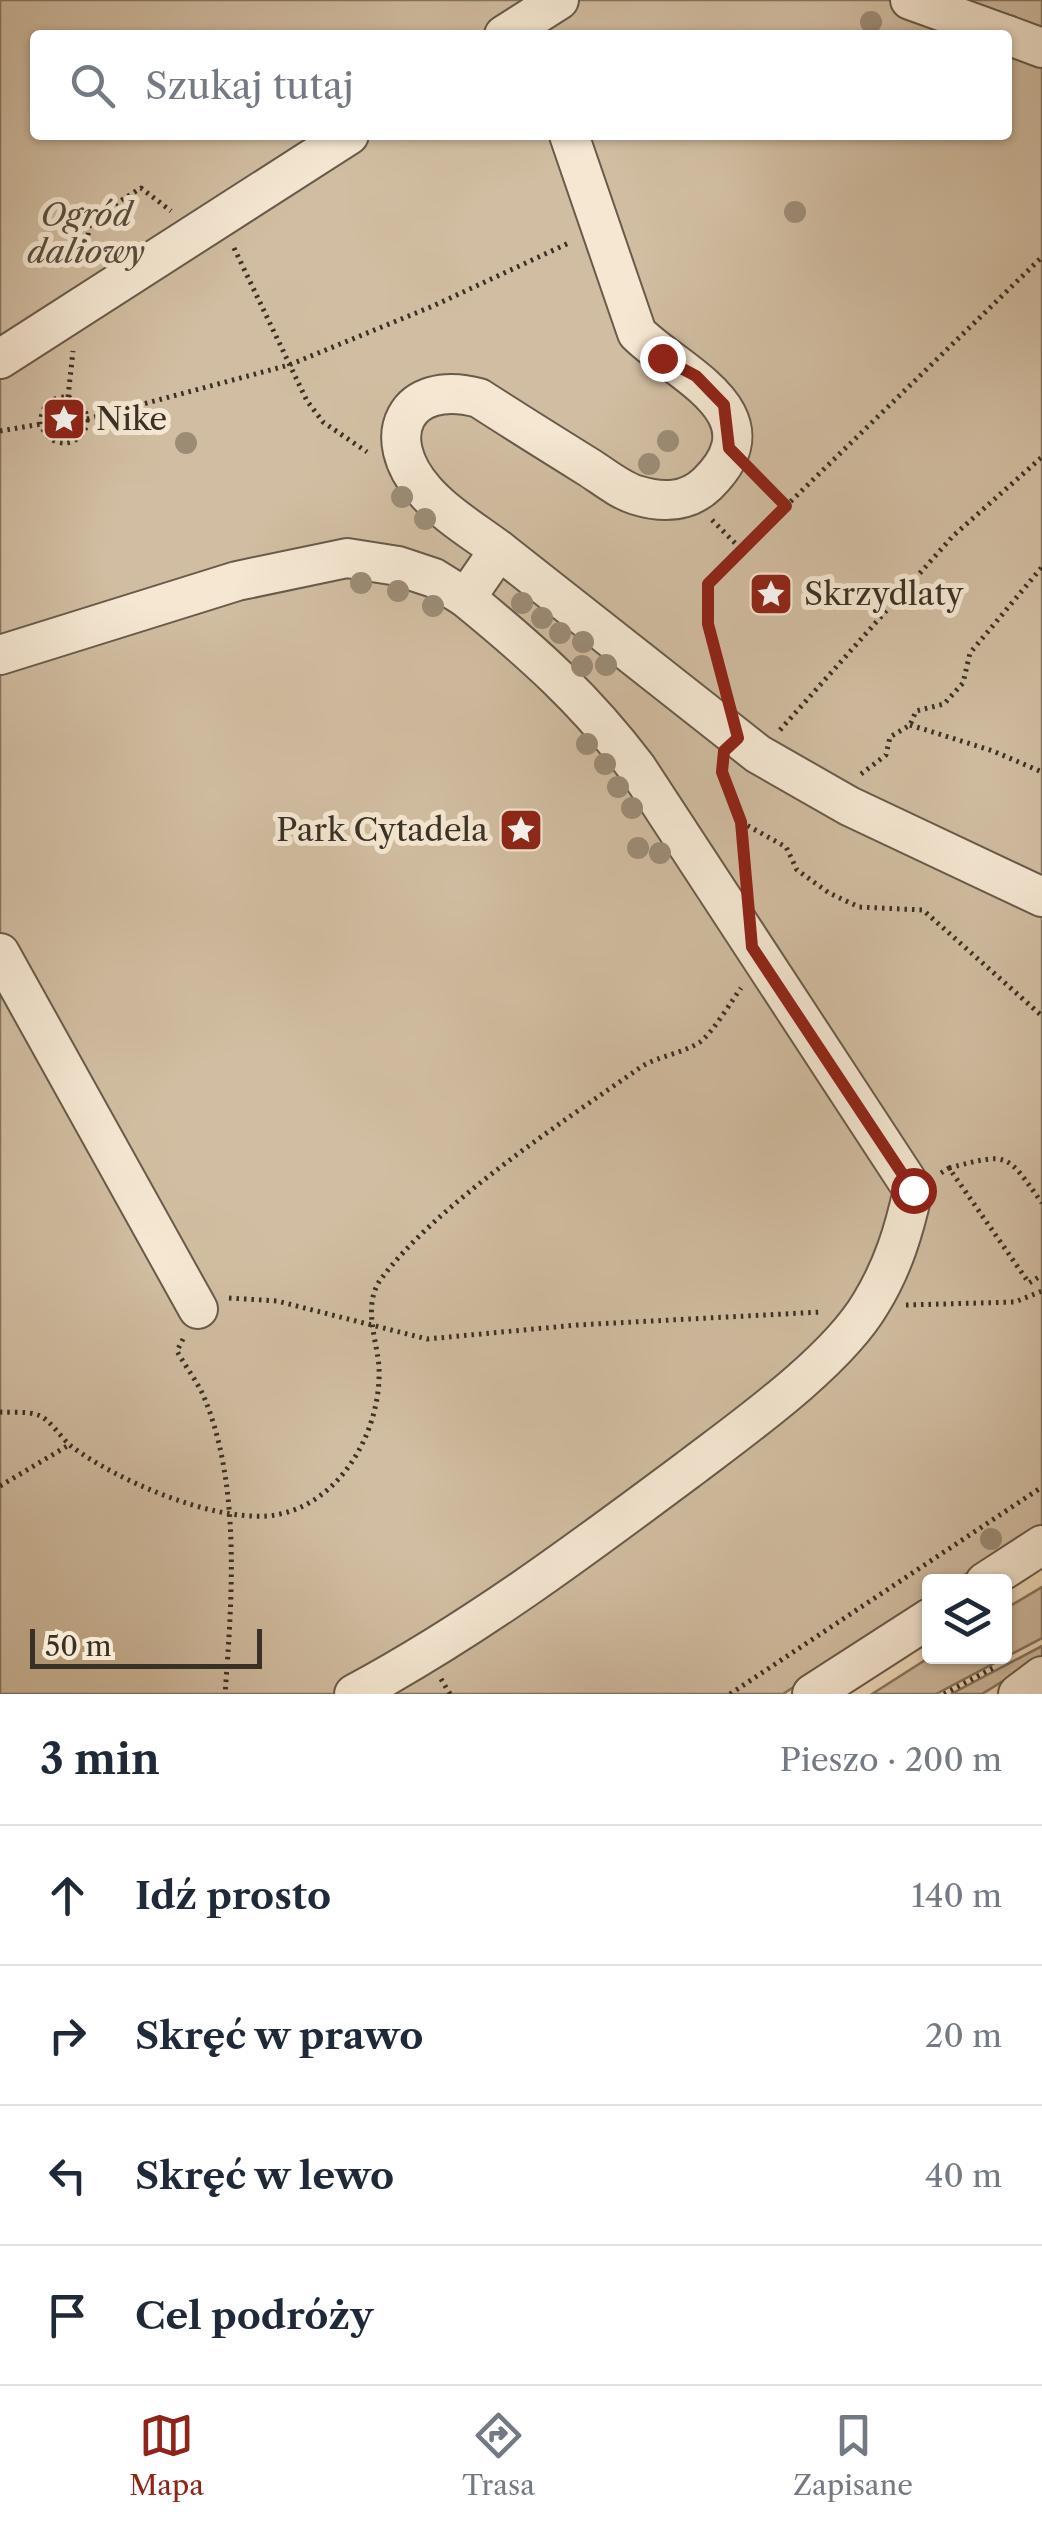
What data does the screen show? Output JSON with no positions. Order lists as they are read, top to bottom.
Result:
{
  "parks": ["Ogród daliowy"],
  "places": {
    "place": ["Nike", "Skrzydlaty", "Park Cytadela"]
  },
  "scale_bar": "50 m",
  "page": {
    "search": "Szukaj tutaj",
    "scale": "50 m",
    "heading": ["3 min", "Pieszo · 200 m"],
    "list": [
      ["Idź prosto", "140 m"],
      ["Skręć w prawo", "20 m"],
      ["Skręć w lewo", "40 m"],
      "Cel podróży"
    ],
    "nav": ["Mapa", "Trasa", "Zapisane"]
  }
}
